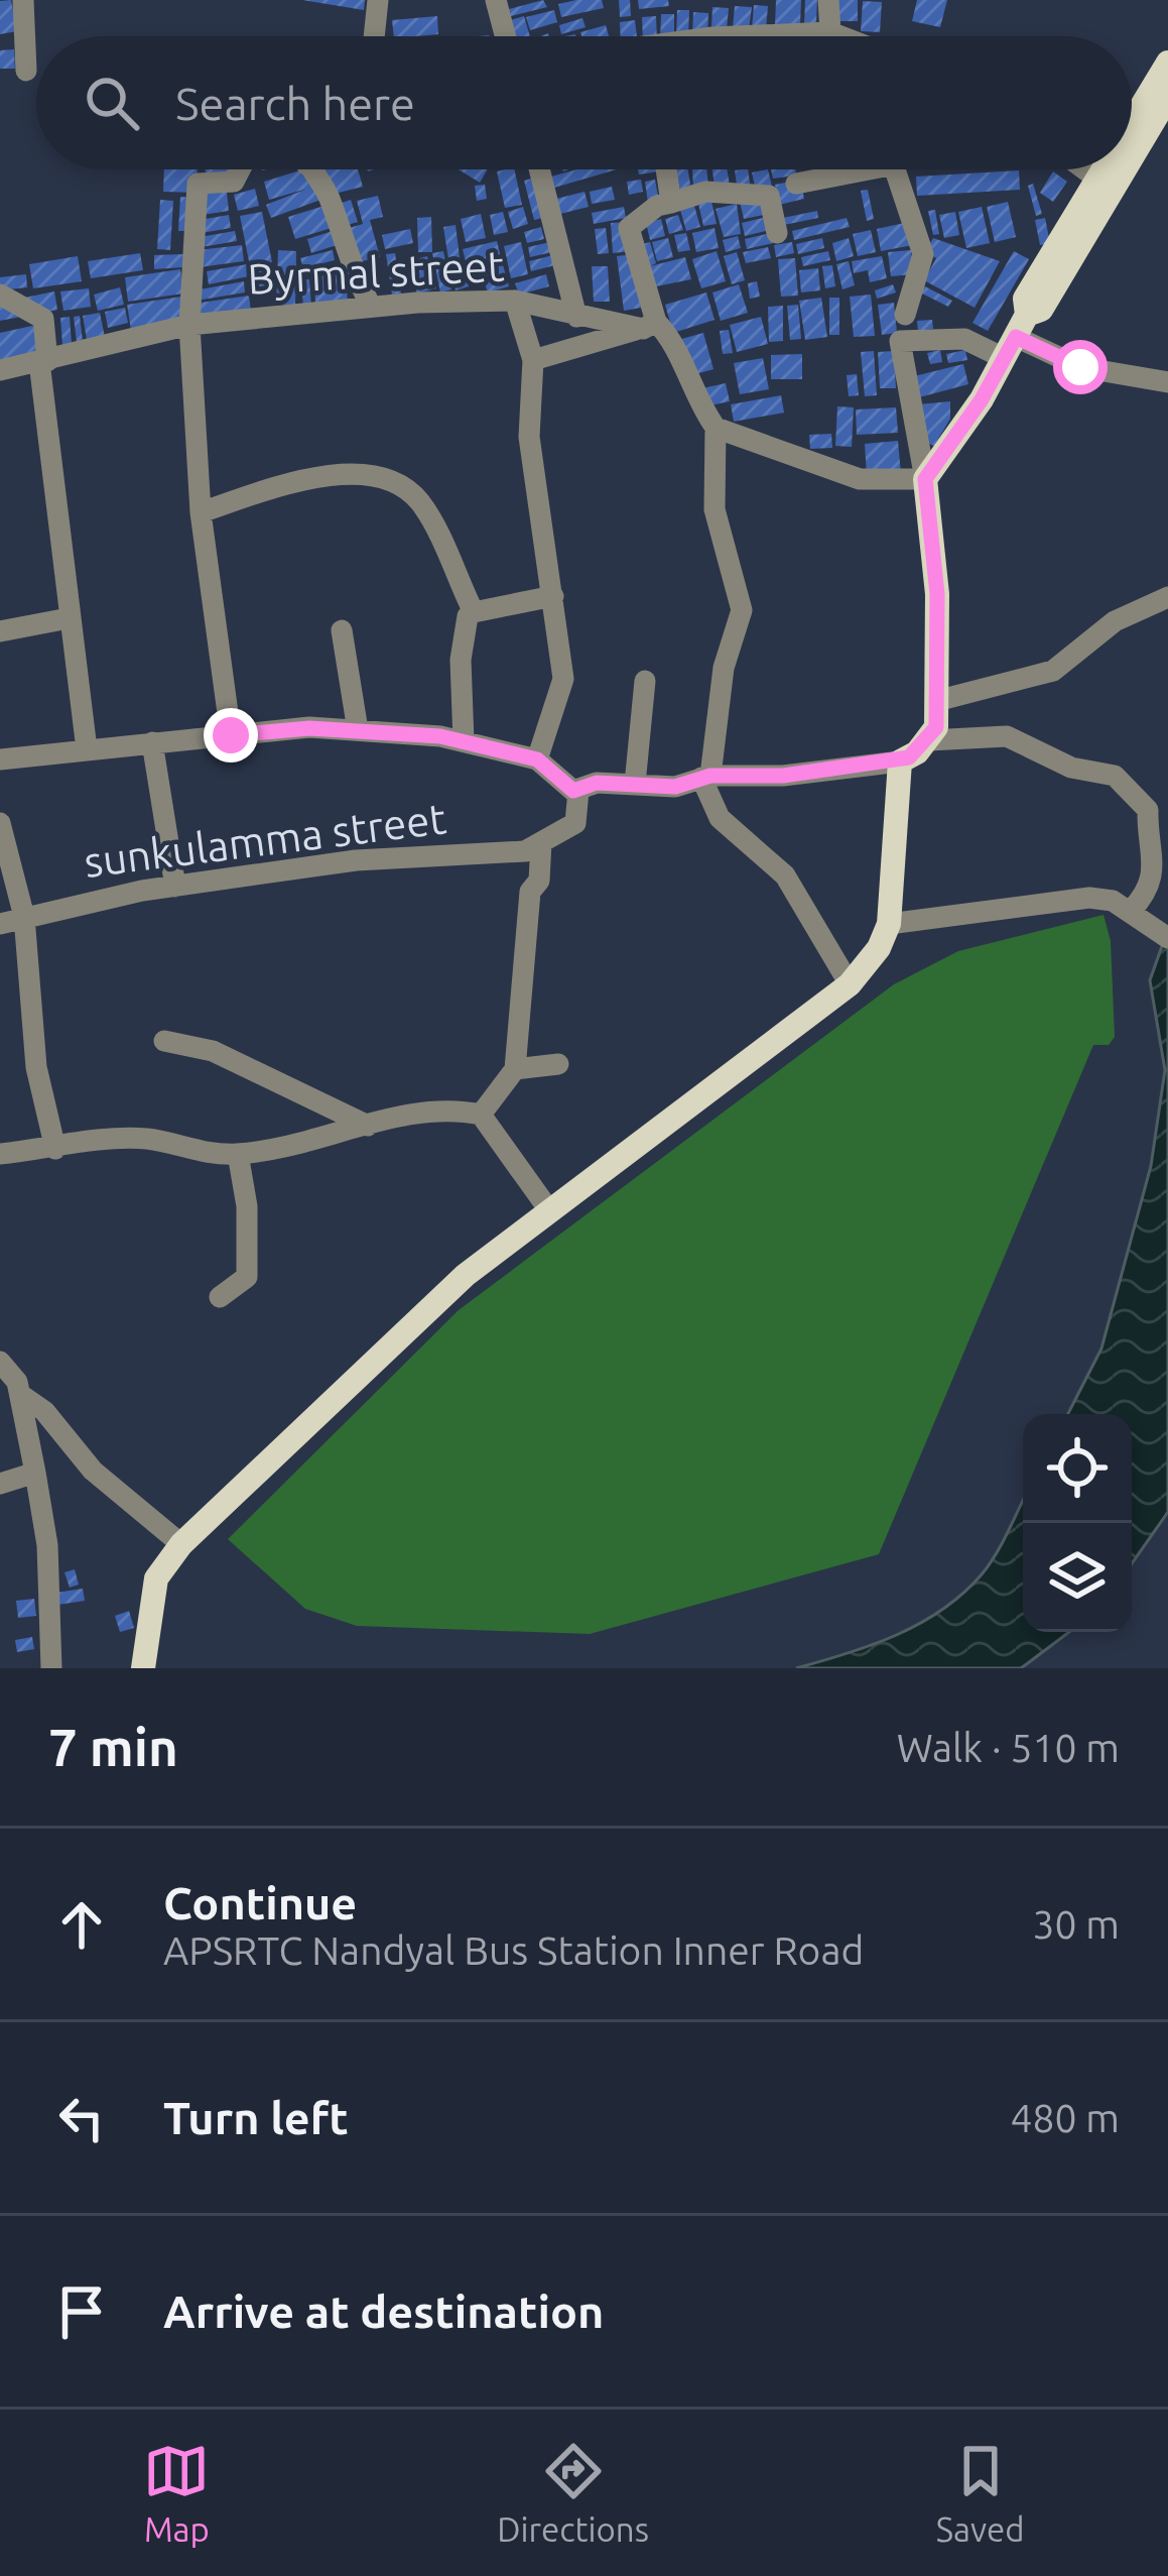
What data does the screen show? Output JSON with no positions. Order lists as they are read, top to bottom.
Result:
{
  "streets": {
    "street": ["Byrmal street", "sunkulamma street"]
  },
  "page": {
    "search": "Search here",
    "heading": ["7 min", "Walk · 510 m"],
    "list": [
      ["Continue", "APSRTC Nandyal Bus Station Inner Road", "30 m"],
      ["Turn left", "480 m"],
      "Arrive at destination"
    ],
    "nav": ["Map", "Directions", "Saved"]
  }
}
